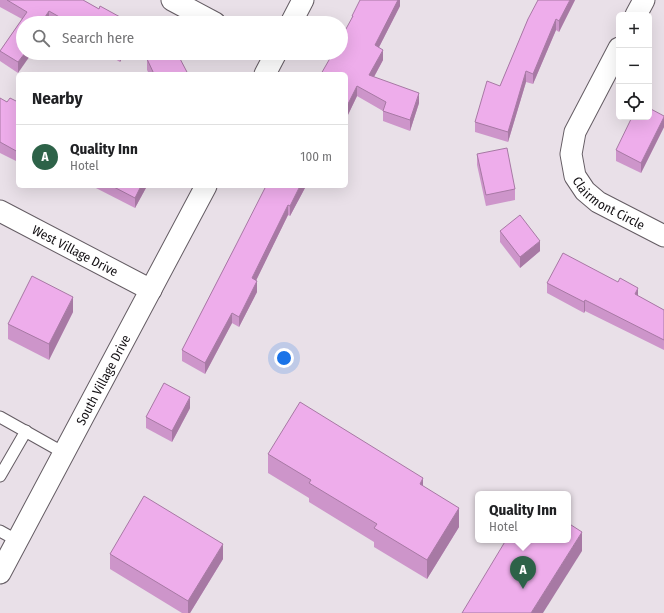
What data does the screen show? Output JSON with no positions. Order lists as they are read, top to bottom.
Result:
{
  "streets": {
    "street": ["Clairmont Circle", "West Village Drive", "South Village Drive"]
  },
  "crossings": [
    ["West Village Drive", "South Village Drive"]
  ],
  "page": {
    "map_buttons": ["+", "−"],
    "search": "Search here",
    "heading": "Nearby",
    "list": [
      {
        "mark": "A",
        "name": "Quality Inn",
        "note": "Hotel",
        "value": "100 m"
      }
    ],
    "popup": ["Quality Inn", "Hotel"],
    "pins": "A"
  }
}
